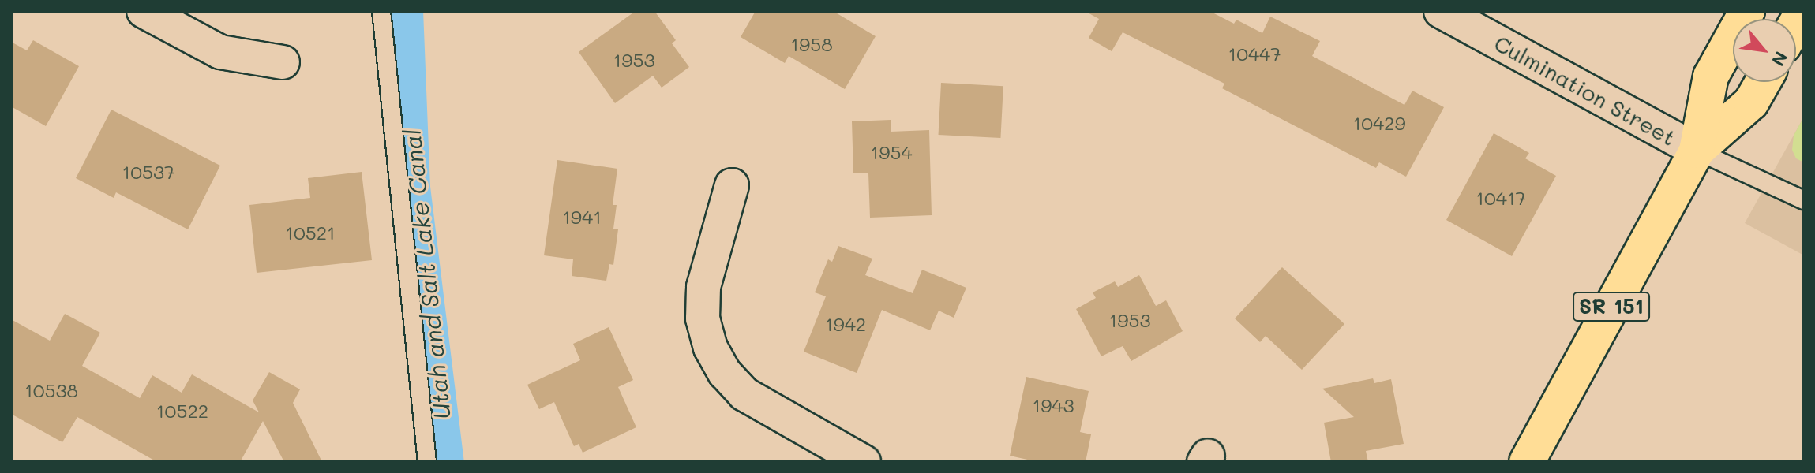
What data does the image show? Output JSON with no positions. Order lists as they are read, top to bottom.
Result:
{
  "streets": {
    "main road": ["SR 151"],
    "street": ["Culmination Street"]
  },
  "crossings": [
    ["Culmination Street", "SR 151"]
  ],
  "water": ["Utah and Salt Lake Canal"],
  "house_numbers": [
    "1958",
    "10447",
    "1953",
    "10429",
    "1954",
    "10537",
    "10417",
    "1941",
    "10521",
    "1953",
    "1942",
    "10538",
    "1943",
    "10522"
  ],
  "north": "bottom right"
}
